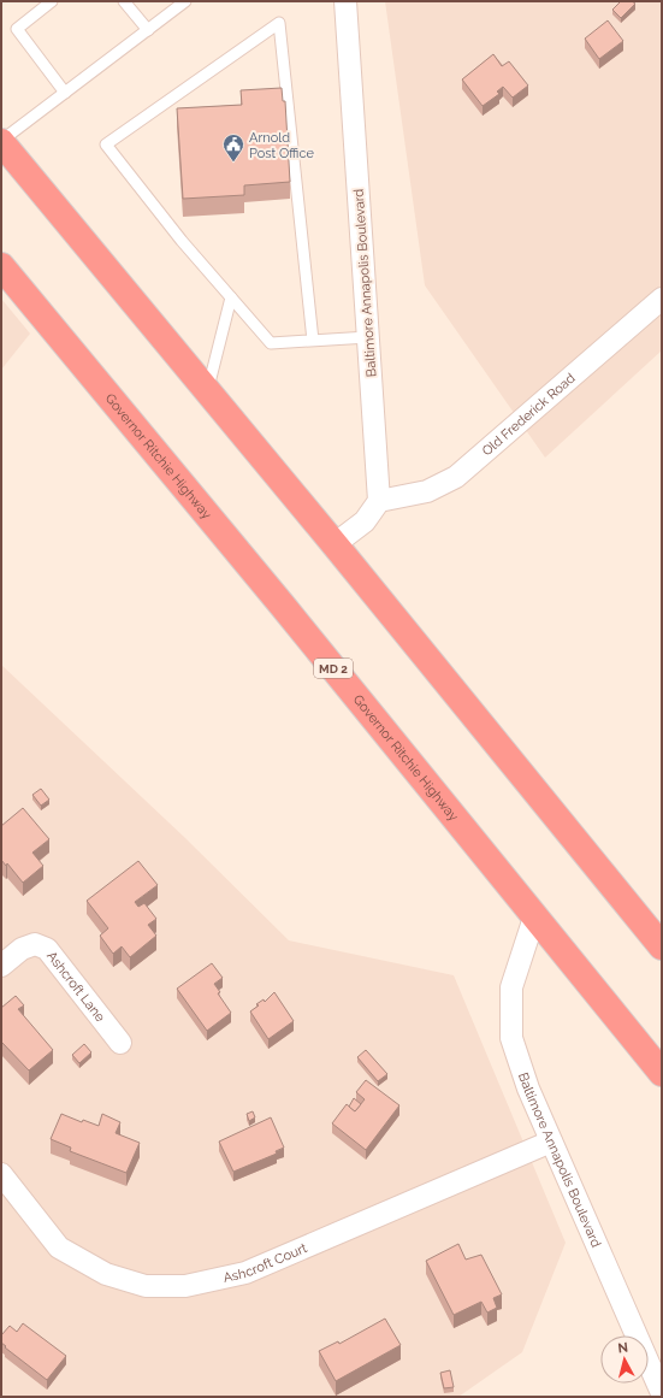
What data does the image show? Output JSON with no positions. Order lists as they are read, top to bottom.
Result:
{
  "streets": {
    "highway": ["Governor Ritchie Highway", "MD 2"],
    "street": [
      "Baltimore Annapolis Boulevard",
      "Old Frederick Road",
      "Ashcroft Lane",
      "Ashcroft Court"
    ]
  },
  "crossings": [
    ["Baltimore Annapolis Boulevard", "Old Frederick Road"],
    ["Baltimore Annapolis Boulevard", "Governor Ritchie Highway"],
    ["Baltimore Annapolis Boulevard", "Ashcroft Court"]
  ],
  "places": {
    "public building": ["Arnold Post Office"]
  },
  "north": "top"
}
